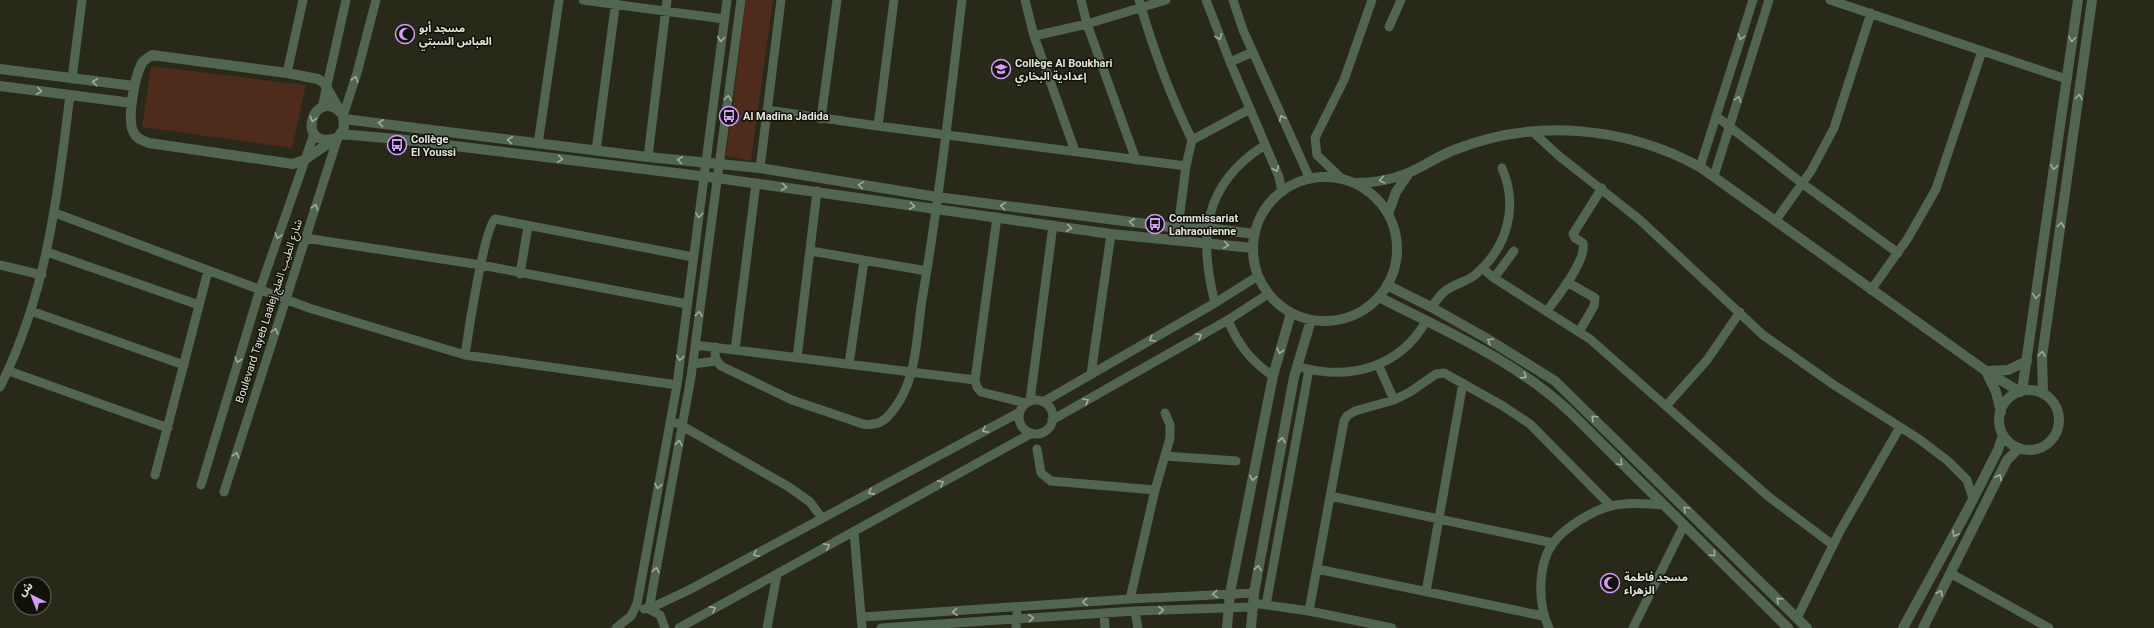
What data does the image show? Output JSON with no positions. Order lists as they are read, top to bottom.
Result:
{
  "streets": {
    "street": ["Boulevard Tayeb Laalej شارع الطيب العلج"]
  },
  "places": {
    "mosque": ["مسجد أبو العباس السبتي", "مسجد فاطمة الزهراء"],
    "school or university": ["Collège Al Boukhari إعدادية البخاري"],
    "bus stop": ["Al Madina Jadida", "Collège El Youssi", "Commissariat Lahraouienne"]
  },
  "north": "top left"
}
